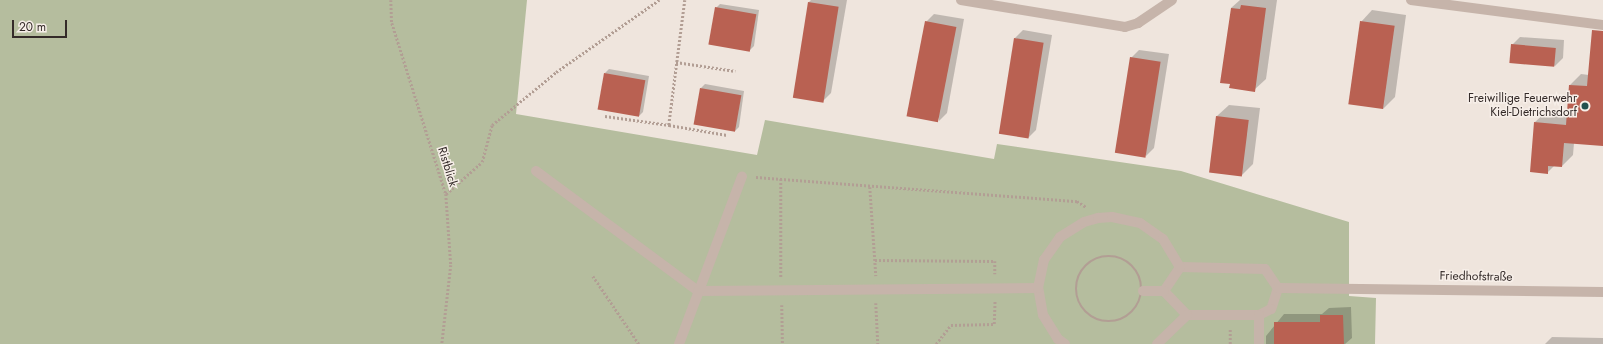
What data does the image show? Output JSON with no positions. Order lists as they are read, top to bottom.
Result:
{
  "streets": {
    "street": ["Friedhofstraße"],
    "path": ["Ristblick"]
  },
  "places": ["Freiwillige Feuerwehr Kiel-Dietrichsdorf"],
  "scale_bar": "20 m"
}
